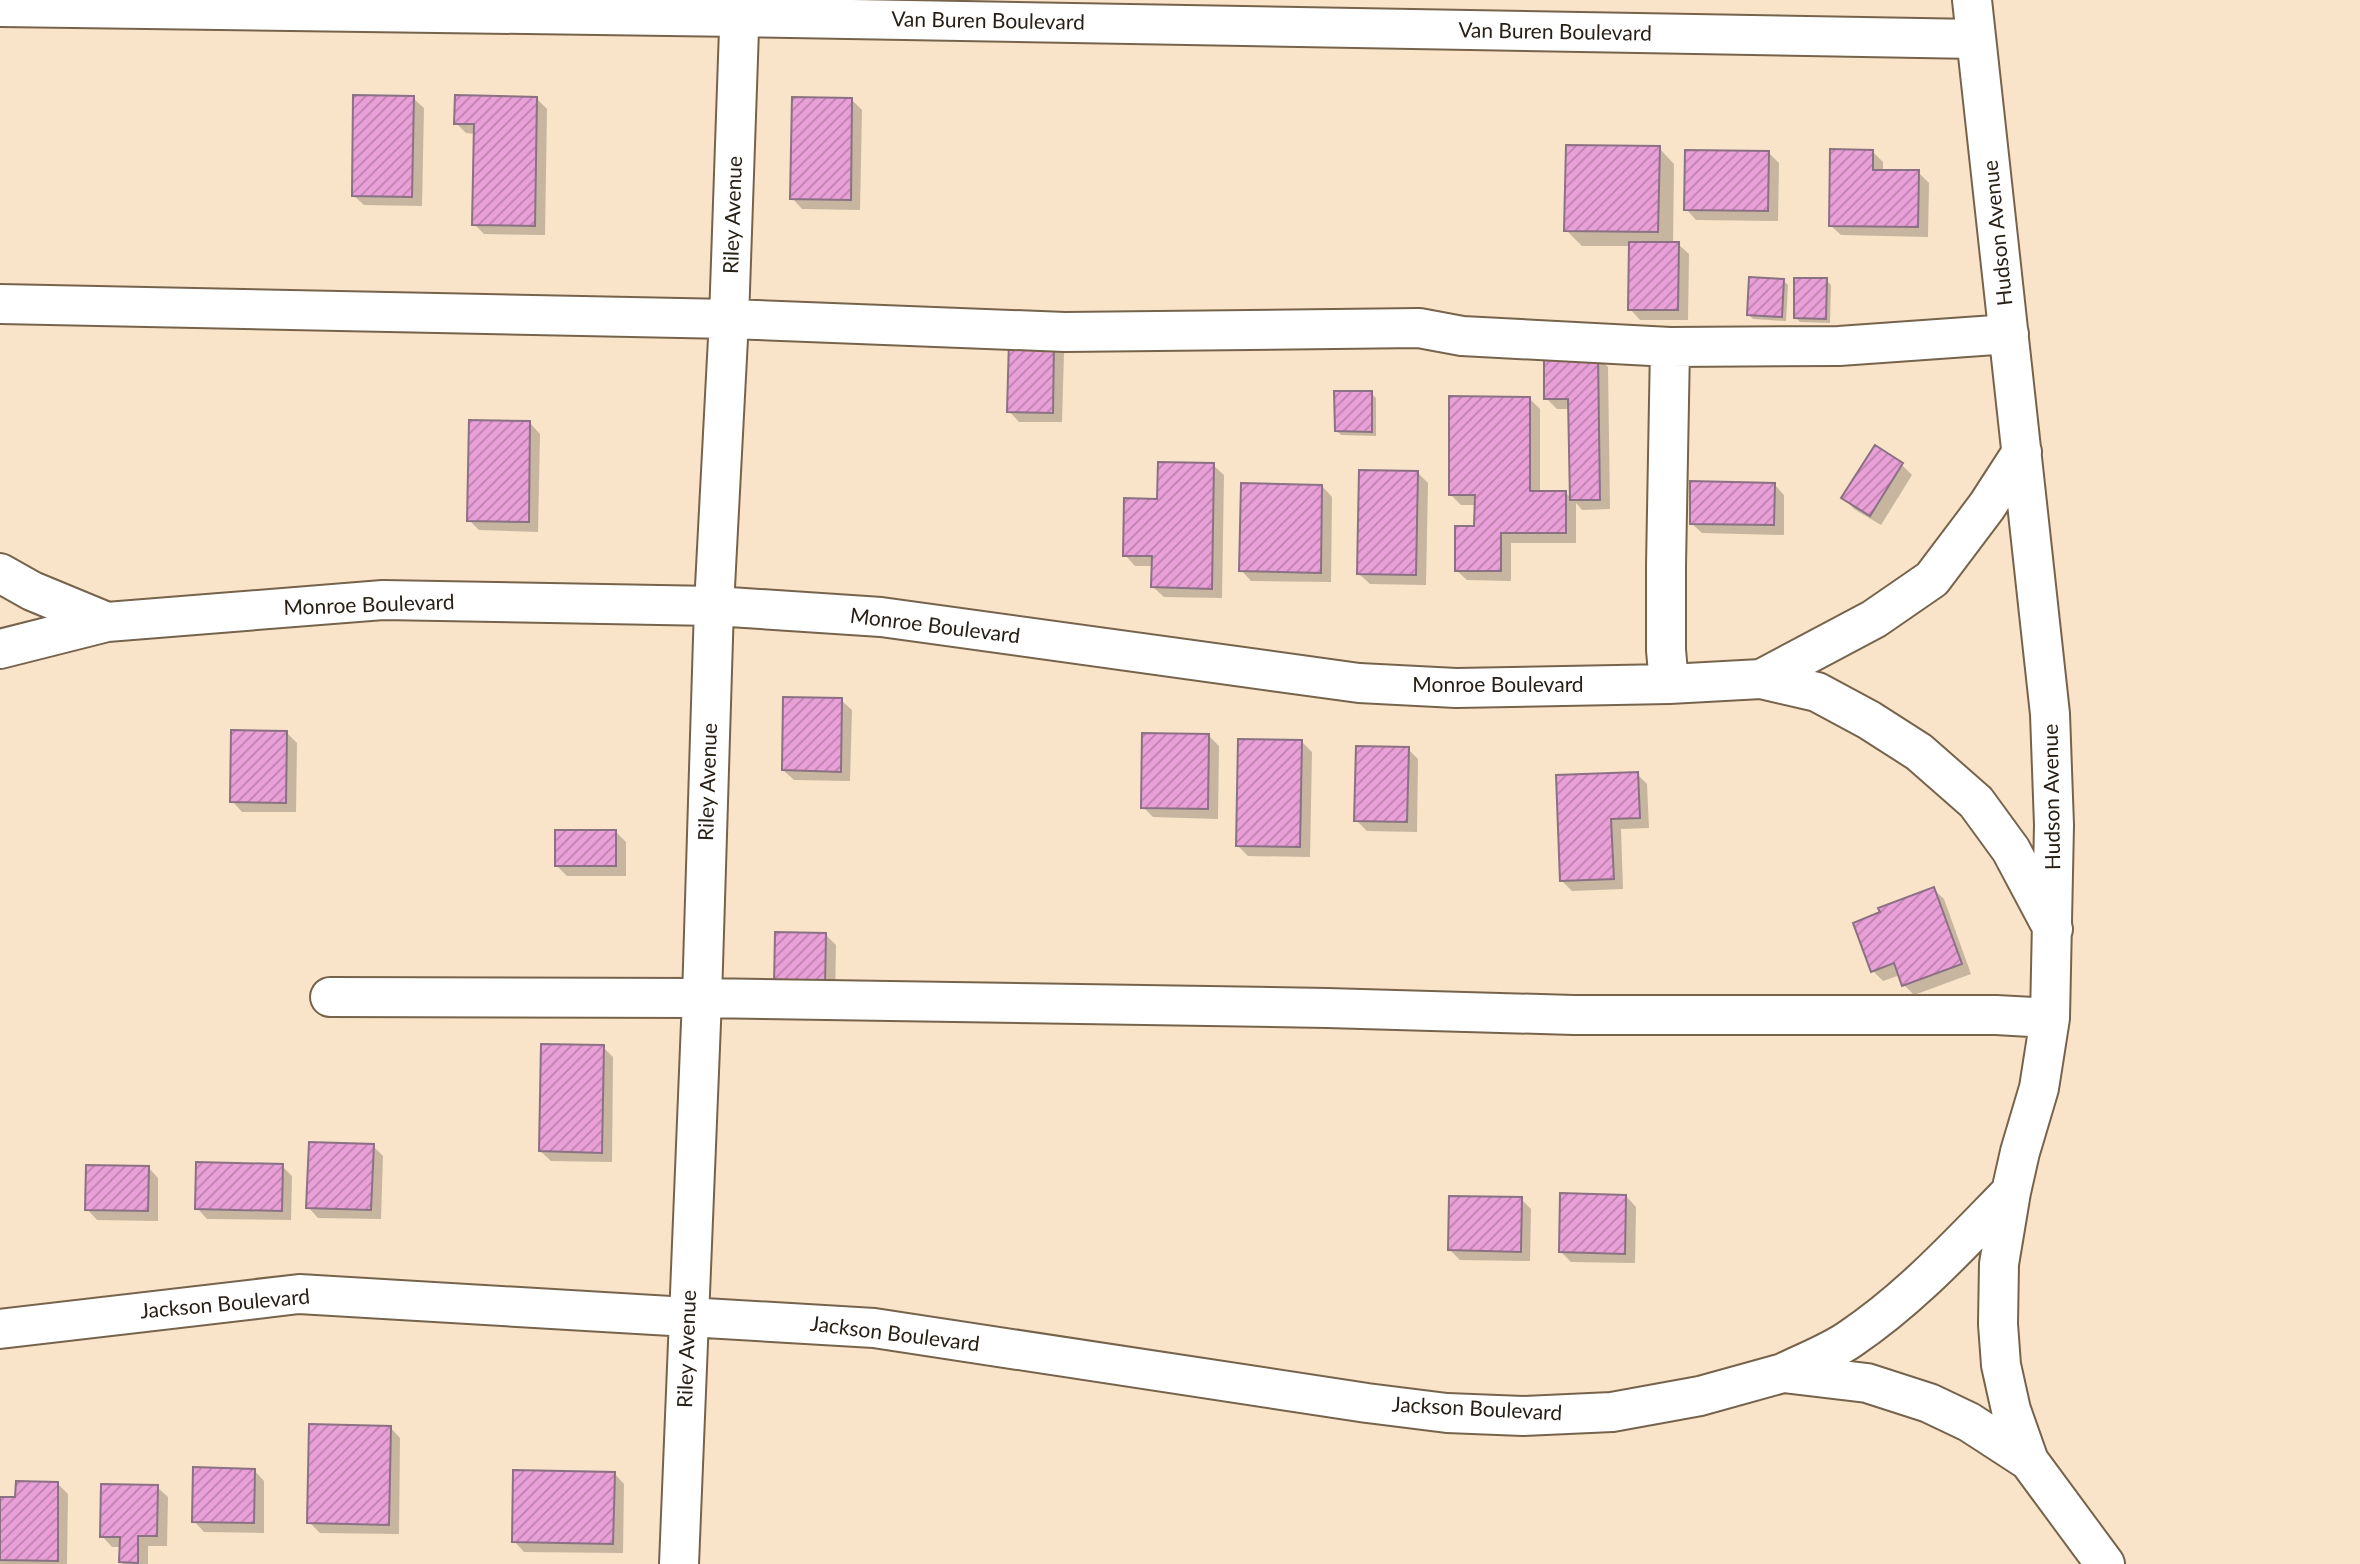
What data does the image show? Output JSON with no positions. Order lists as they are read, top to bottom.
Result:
{
  "streets": {
    "street": [
      "Van Buren Boulevard",
      "Riley Avenue",
      "Hudson Avenue",
      "Monroe Boulevard",
      "Jackson Boulevard"
    ]
  },
  "crossings": [
    ["Van Buren Boulevard", "Riley Avenue"],
    ["Van Buren Boulevard", "Hudson Avenue"],
    ["Riley Avenue", "Monroe Boulevard"],
    ["Riley Avenue", "Jackson Boulevard"],
    ["Hudson Avenue", "Monroe Boulevard"],
    ["Hudson Avenue", "Jackson Boulevard"]
  ]
}
